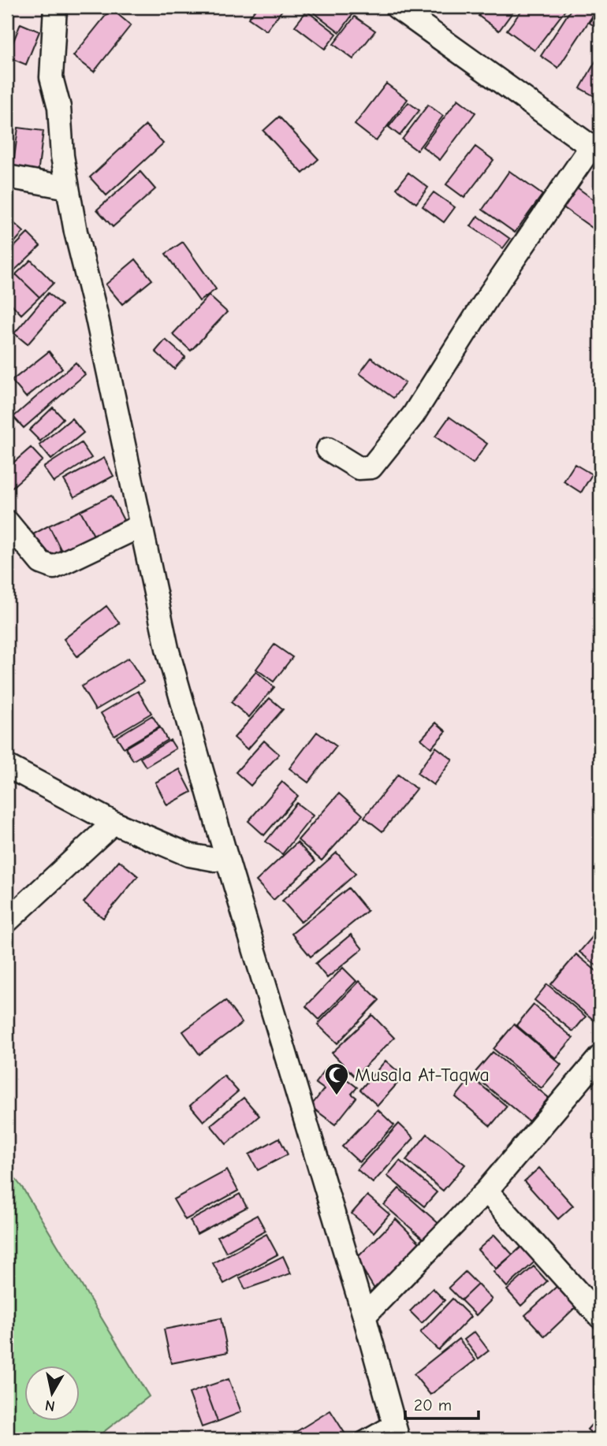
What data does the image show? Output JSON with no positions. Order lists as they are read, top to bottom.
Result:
{
  "places": {
    "mosque": ["Musala At-Taqwa"]
  },
  "scale_bar": "20 m",
  "north": "bottom"
}
